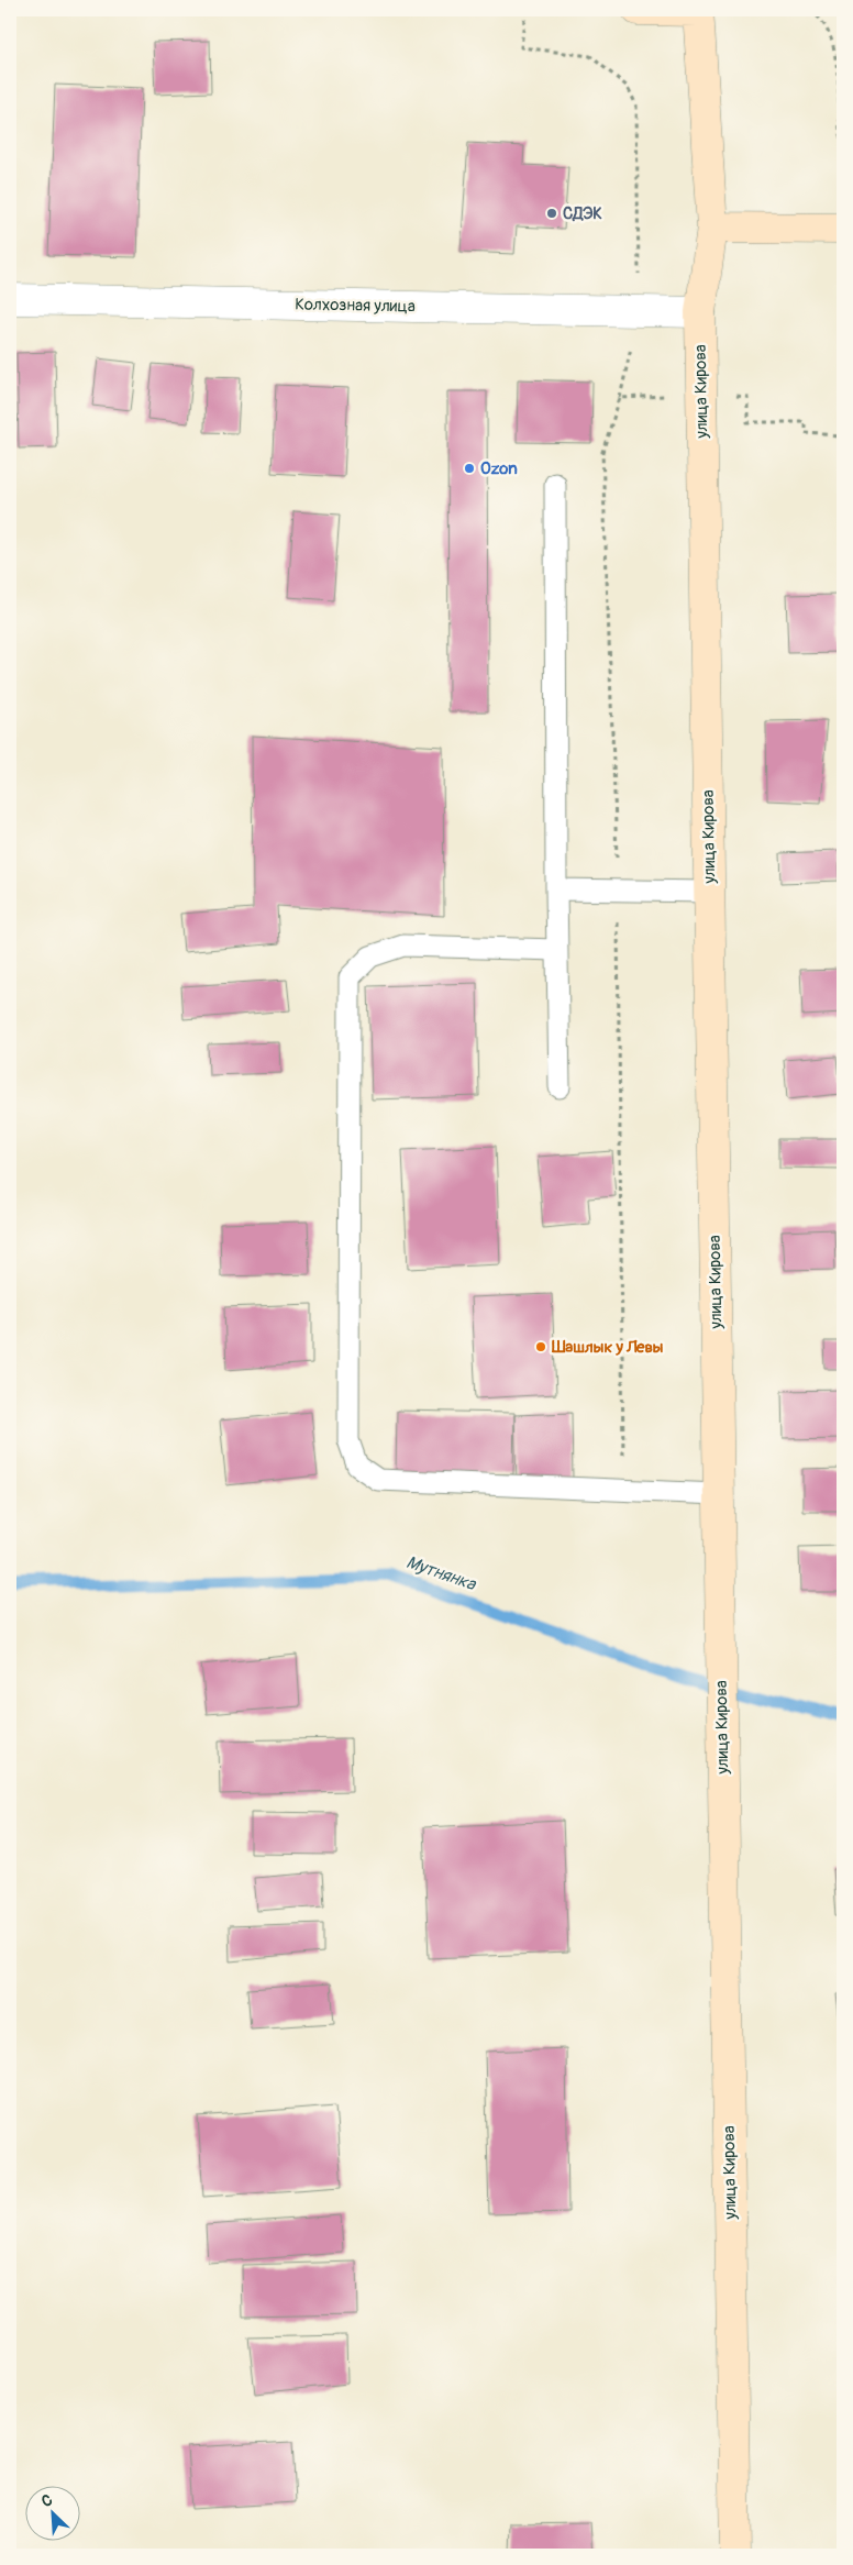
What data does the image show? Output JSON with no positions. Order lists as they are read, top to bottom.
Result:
{
  "streets": {
    "main road": ["улица Кирова"],
    "street": ["Колхозная улица"]
  },
  "crossings": [
    ["Колхозная улица", "улица Кирова"]
  ],
  "water": ["Мутнянка"],
  "places": ["СДЭК", "Ozon", "Шашлык у Левы"],
  "north": "top left"
}
